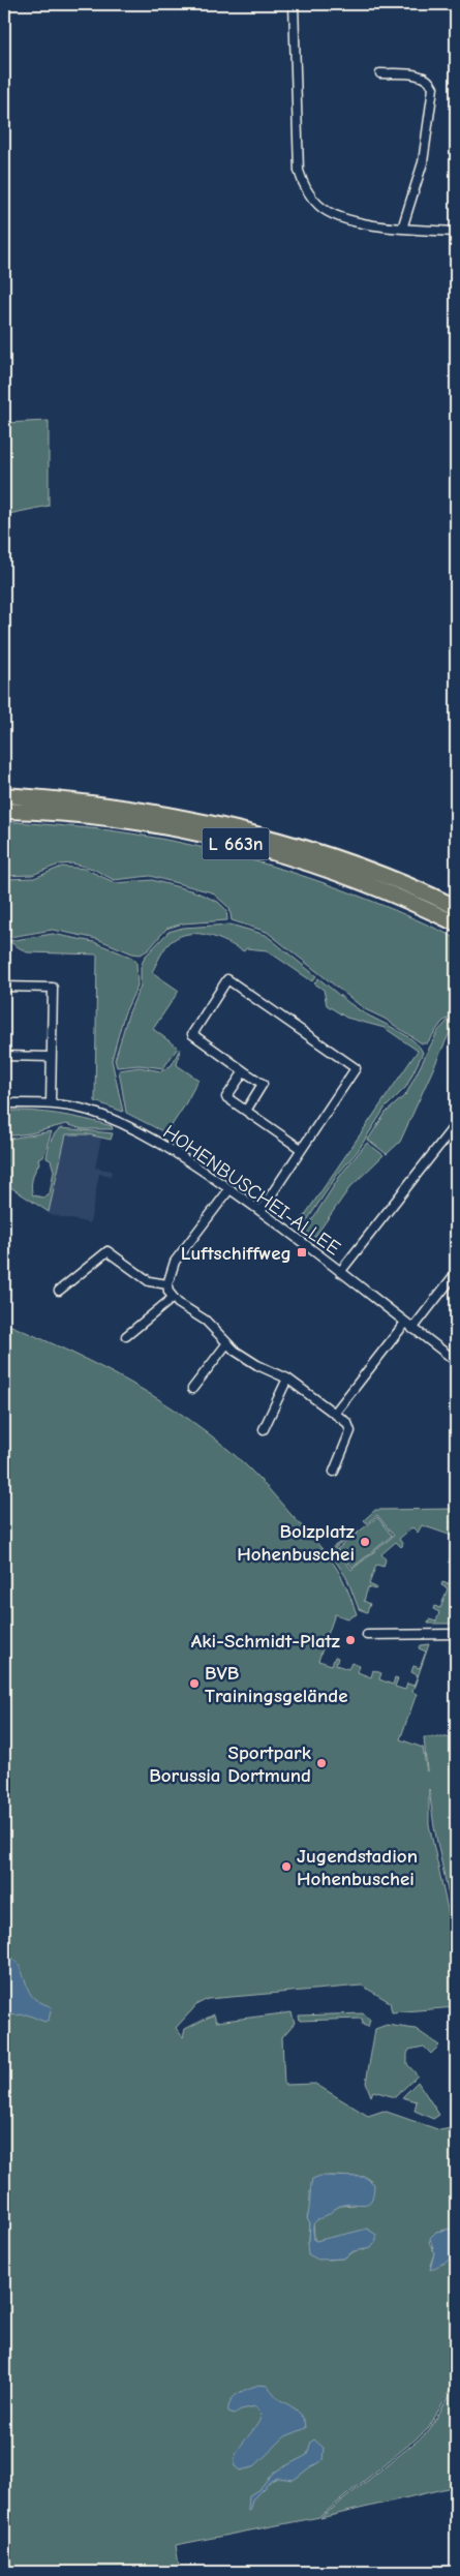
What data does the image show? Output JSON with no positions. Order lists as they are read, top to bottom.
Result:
{
  "streets": {
    "highway": ["L 663n"],
    "street": ["HOHENBUSCHEI-ALLEE"]
  },
  "places": {
    "transit": ["Luftschiffweg"],
    "other": [
      "Bolzplatz Hohenbuschei",
      "Aki-Schmidt-Platz",
      "BVB Trainingsgelände",
      "Sportpark Borussia Dortmund",
      "Jugendstadion Hohenbuschei"
    ]
  }
}
